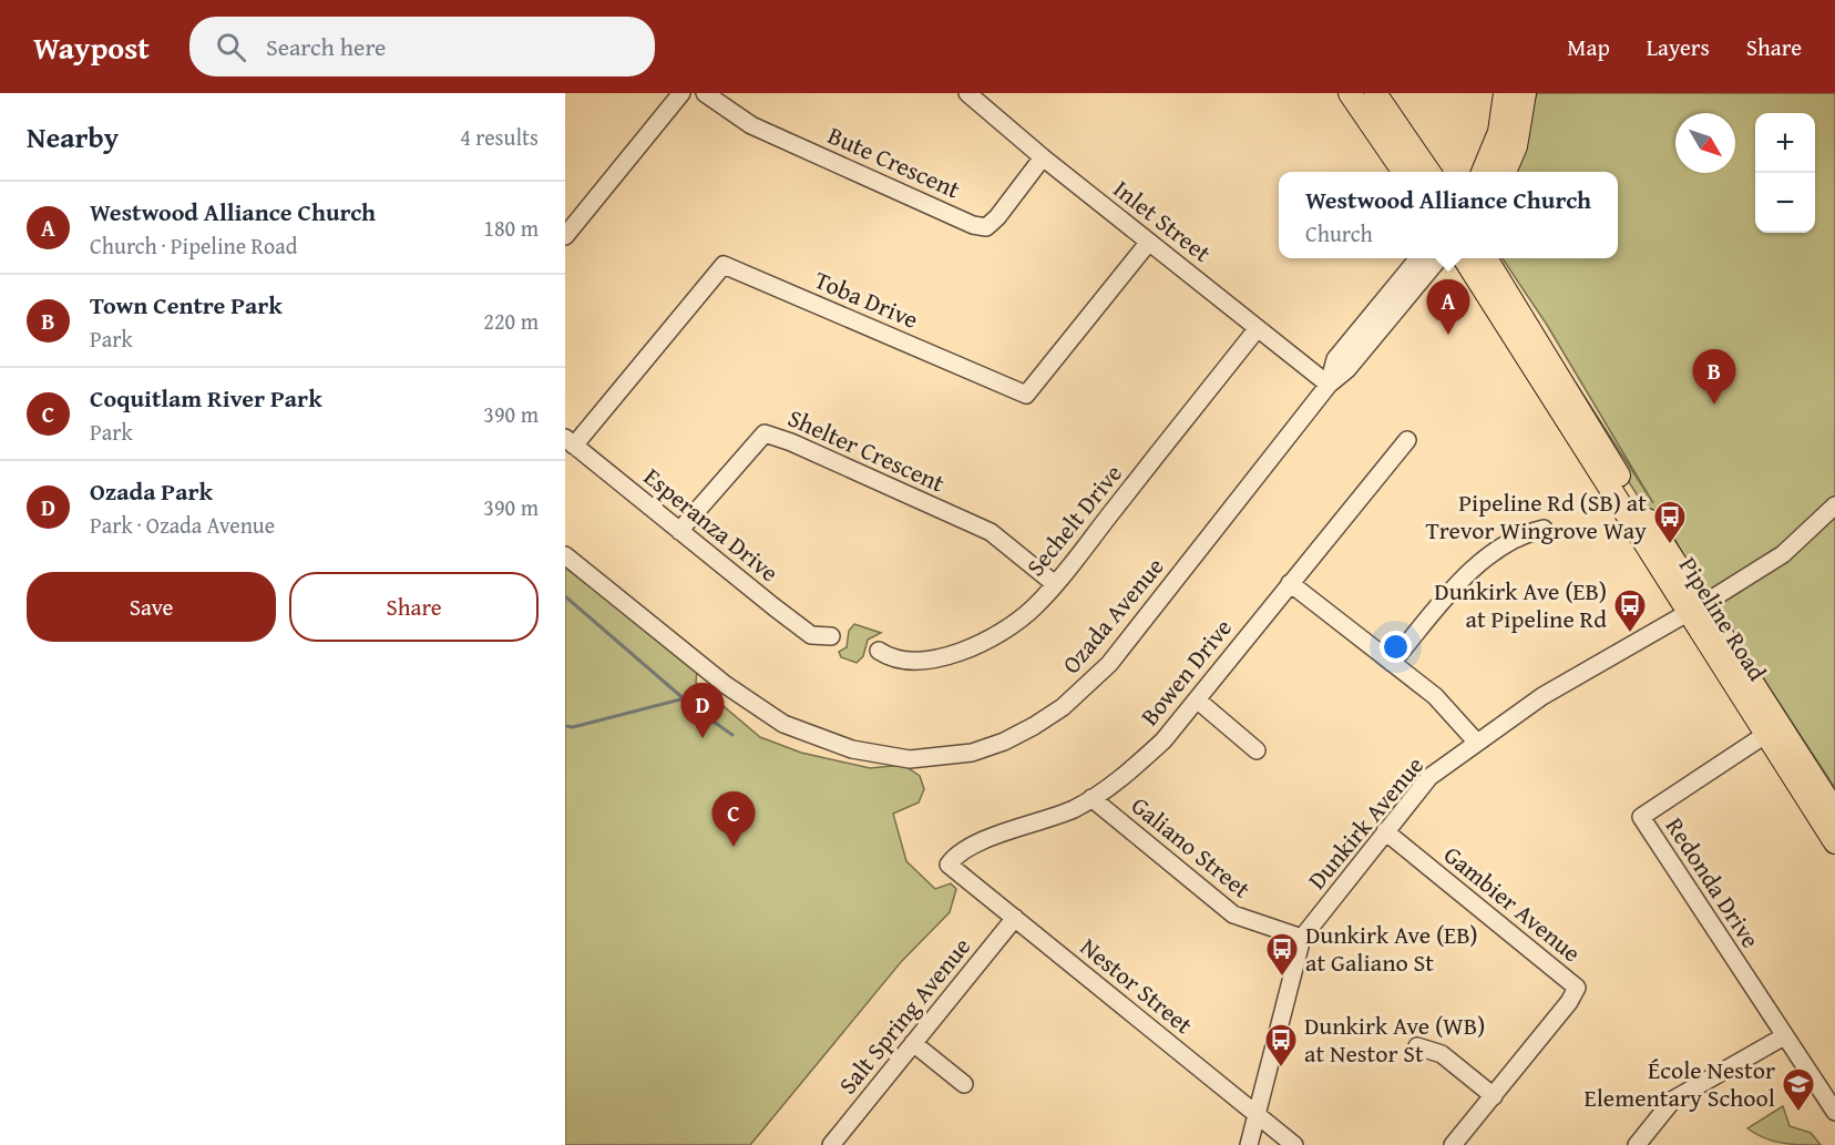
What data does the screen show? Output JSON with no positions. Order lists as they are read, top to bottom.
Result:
{
  "streets": {
    "main road": ["Pipeline Road"],
    "street": [
      "Bute Crescent",
      "Inlet Street",
      "Toba Drive",
      "Shelter Crescent",
      "Sechelt Drive",
      "Esperanza Drive",
      "Ozada Avenue",
      "Bowen Drive",
      "Dunkirk Avenue",
      "Galiano Street",
      "Redonda Drive",
      "Gambier Avenue",
      "Nestor Street",
      "Salt Spring Avenue"
    ]
  },
  "crossings": [
    ["Bute Crescent", "Inlet Street"],
    ["Inlet Street", "Toba Drive"],
    ["Inlet Street", "Sechelt Drive"],
    ["Inlet Street", "Ozada Avenue"],
    ["Toba Drive", "Esperanza Drive"],
    ["Shelter Crescent", "Sechelt Drive"],
    ["Shelter Crescent", "Esperanza Drive"],
    ["Pipeline Road", "Dunkirk Avenue"],
    ["Pipeline Road", "Redonda Drive"],
    ["Bowen Drive", "Galiano Street"],
    ["Bowen Drive", "Nestor Street"],
    ["Dunkirk Avenue", "Galiano Street"],
    ["Dunkirk Avenue", "Gambier Avenue"],
    ["Dunkirk Avenue", "Nestor Street"],
    ["Nestor Street", "Salt Spring Avenue"]
  ],
  "places": {
    "bus stop": [
      "Pipeline Rd (SB) at Trevor Wingrove Way",
      "Dunkirk Ave (EB) at Pipeline Rd",
      "Dunkirk Ave (EB) at Galiano St",
      "Dunkirk Ave (WB) at Nestor St"
    ],
    "school or university": ["École Nestor Elementary School"]
  },
  "north": "bottom right",
  "page": {
    "header": "Waypost",
    "search": "Search here",
    "nav": ["Map", "Layers", "Share"],
    "heading": ["Nearby", "4 results"],
    "map_buttons": ["+", "−"],
    "popup": ["Westwood Alliance Church", "Church"],
    "list": [
      {
        "mark": "A",
        "name": "Westwood Alliance Church",
        "note": "Church · Pipeline Road",
        "value": "180 m"
      },
      {
        "mark": "B",
        "name": "Town Centre Park",
        "note": "Park",
        "value": "220 m"
      },
      {
        "mark": "C",
        "name": "Coquitlam River Park",
        "note": "Park",
        "value": "390 m"
      },
      {
        "mark": "D",
        "name": "Ozada Park",
        "note": "Park · Ozada Avenue",
        "value": "390 m"
      }
    ],
    "pins": [
      "A",
      "B",
      "D",
      "C"
    ],
    "buttons": ["Save", "Share"]
  }
}
